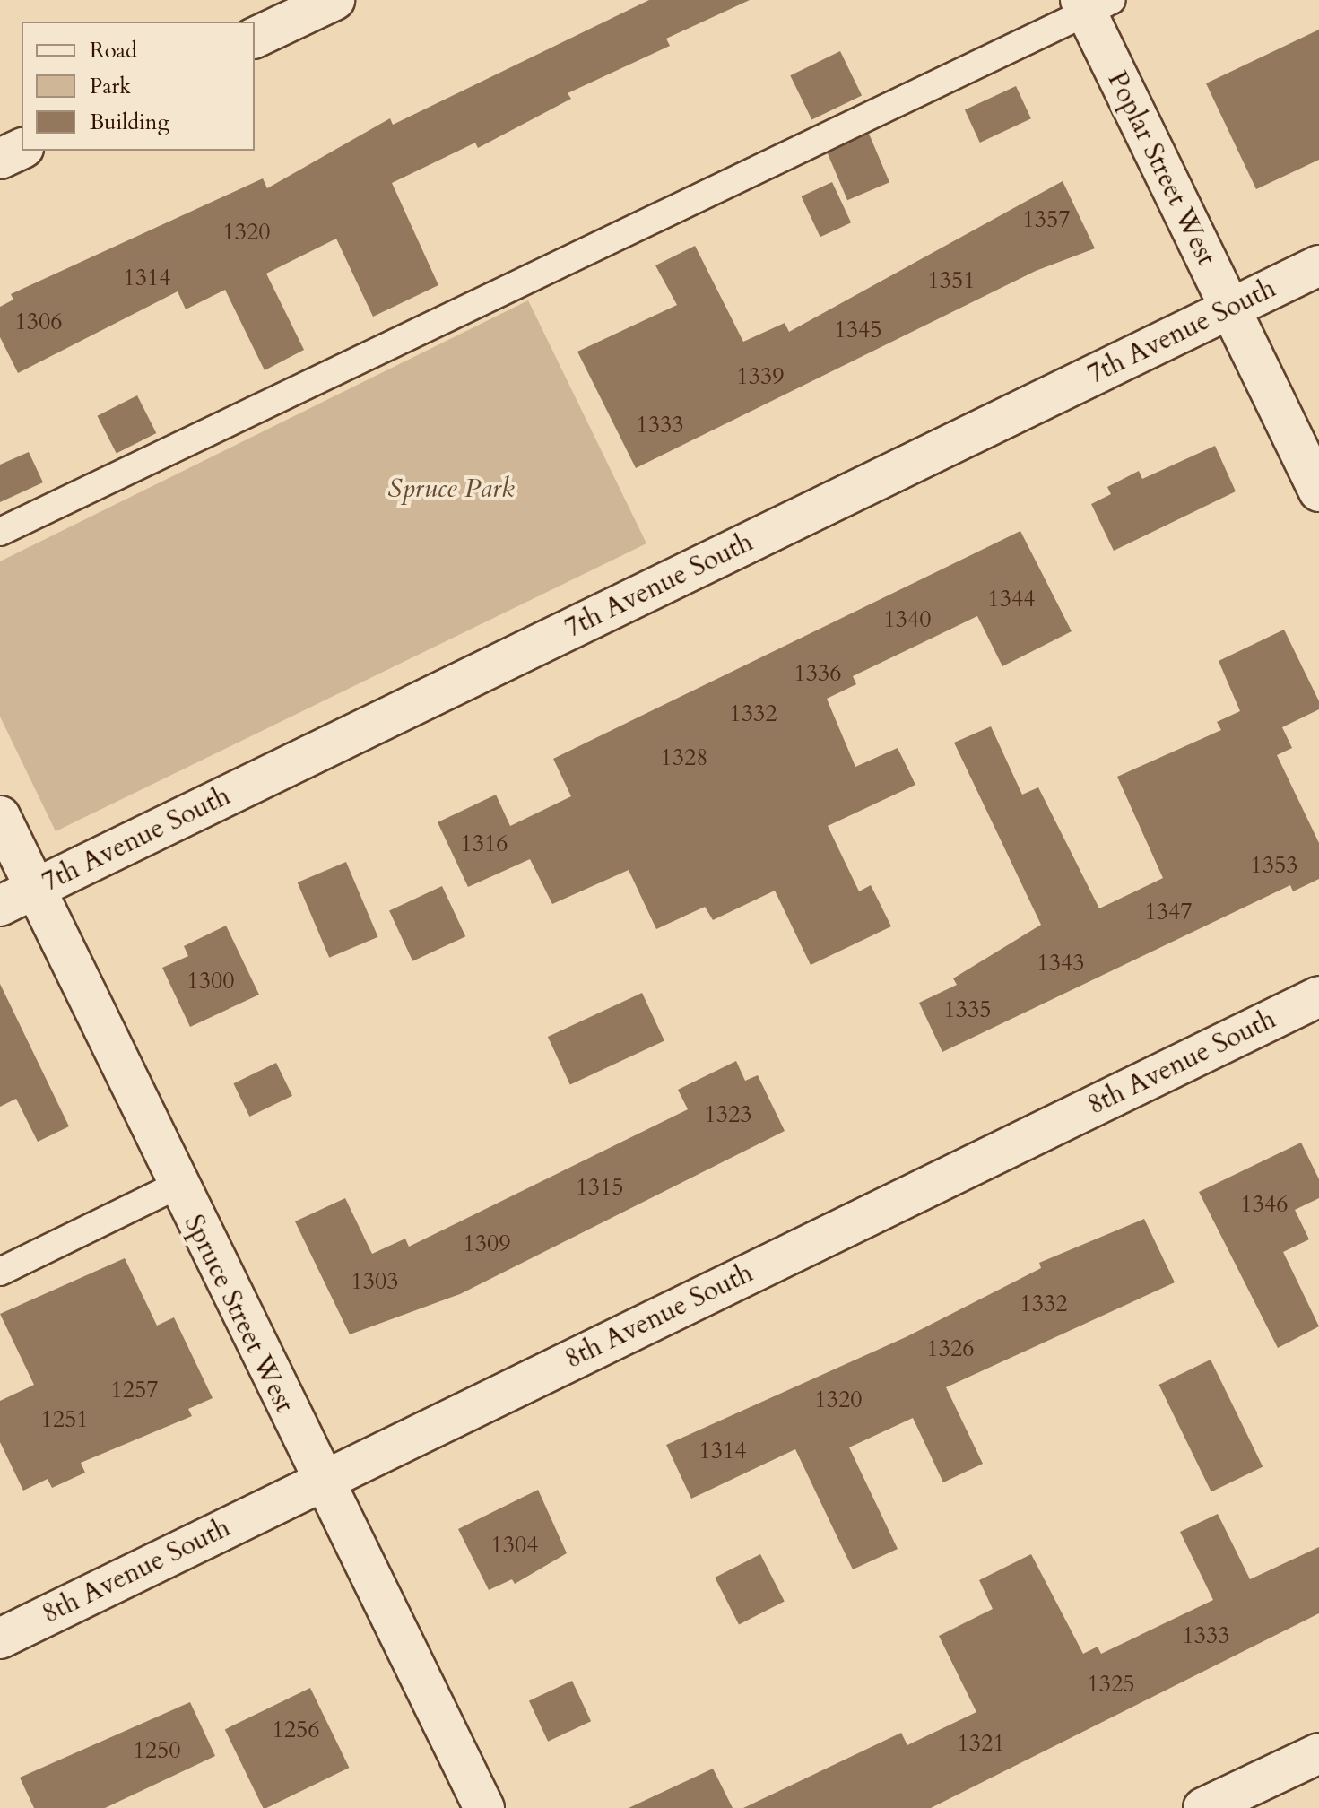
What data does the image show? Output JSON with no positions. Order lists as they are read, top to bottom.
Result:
{
  "streets": {
    "street": [
      "Poplar Street West",
      "7th Avenue South",
      "8th Avenue South",
      "Spruce Street West"
    ]
  },
  "crossings": [
    ["Poplar Street West", "7th Avenue South"],
    ["7th Avenue South", "Spruce Street West"],
    ["8th Avenue South", "Spruce Street West"]
  ],
  "parks": ["Spruce Park"],
  "house_numbers": [
    "1357",
    "1320",
    "1314",
    "1351",
    "1306",
    "1345",
    "1339",
    "1333",
    "1344",
    "1340",
    "1336",
    "1332",
    "1328",
    "1316",
    "1353",
    "1347",
    "1343",
    "1300",
    "1335",
    "1323",
    "1315",
    "1346",
    "1309",
    "1303",
    "1332",
    "1326",
    "1257",
    "1320",
    "1251",
    "1314",
    "1304",
    "1333",
    "1325",
    "1256",
    "1321",
    "1250"
  ],
  "legend": ["Road", "Park", "Building"]
}
